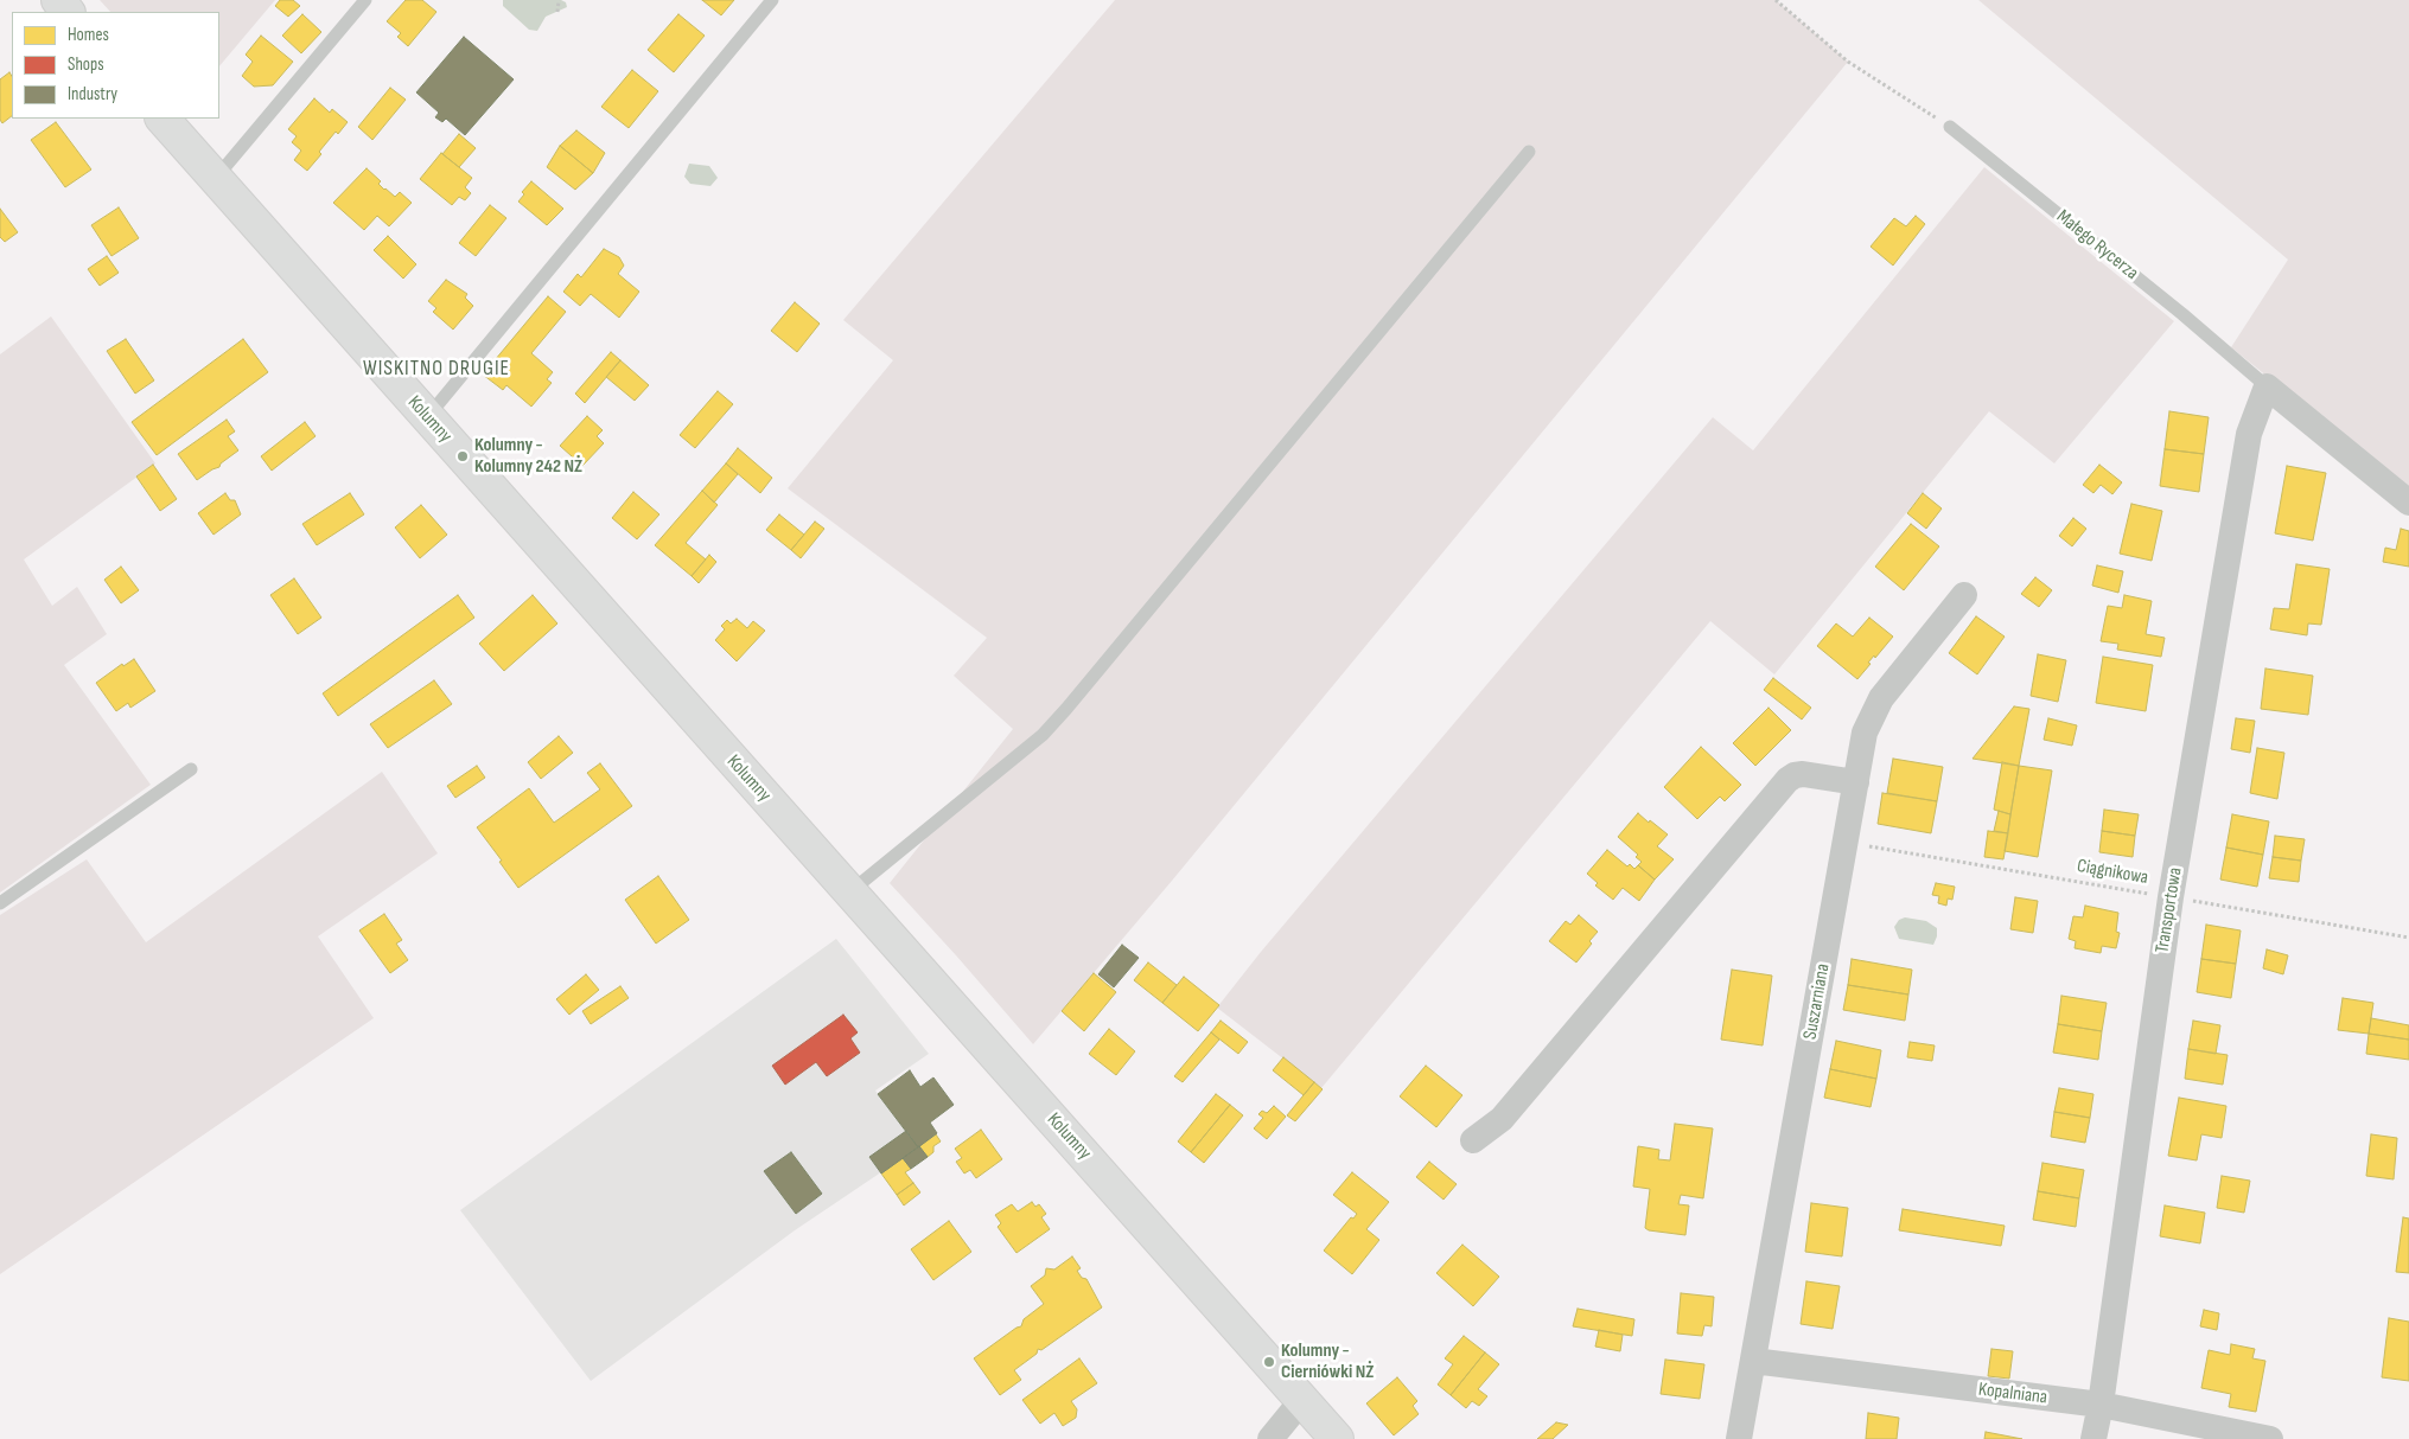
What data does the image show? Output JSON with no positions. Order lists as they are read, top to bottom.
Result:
{
  "streets": {
    "street": [
      "Małego Rycerza",
      "Kolumny",
      "Transportowa",
      "Suszarniana",
      "Kopalniana"
    ],
    "path": ["Ciągnikowa"]
  },
  "crossings": [
    ["Małego Rycerza", "Transportowa"],
    ["Ciągnikowa", "Transportowa"],
    ["Ciągnikowa", "Suszarniana"],
    ["Transportowa", "Kopalniana"],
    ["Suszarniana", "Kopalniana"]
  ],
  "districts": ["WISKITNO DRUGIE"],
  "places": ["Kolumny - Kolumny 242 NŻ", "Kolumny - Cierniówki NŻ"],
  "legend": ["Homes", "Shops", "Industry"]
}
